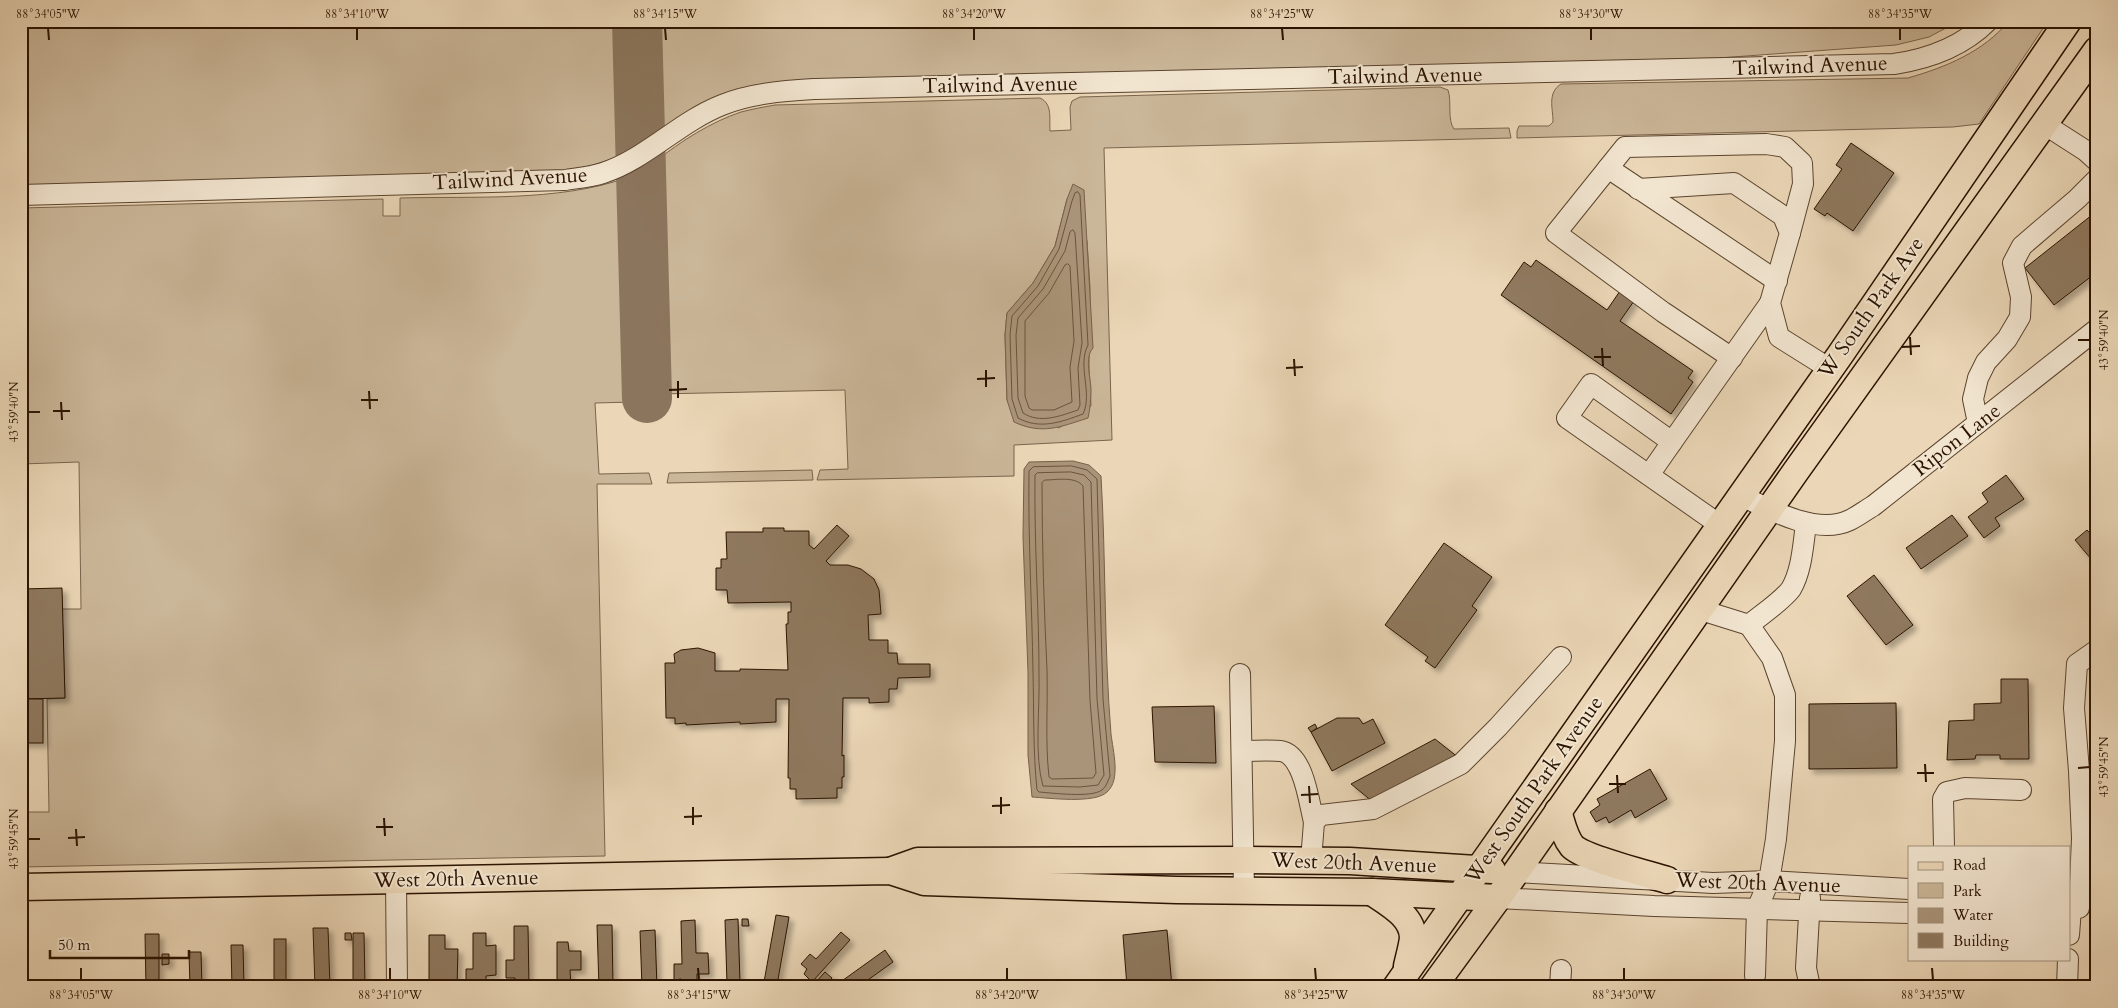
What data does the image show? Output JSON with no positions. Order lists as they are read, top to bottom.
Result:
{
  "streets": {
    "main road": ["W South Park Ave", "West South Park Avenue", "West 20th Avenue"],
    "street": ["Tailwind Avenue", "Ripon Lane"]
  },
  "crossings": [
    ["W South Park Ave", "West South Park Avenue"],
    ["West South Park Avenue", "West 20th Avenue"]
  ],
  "legend": [
    "Road",
    "Park",
    "Water",
    "Building"
  ],
  "scale_bar": "50 m",
  "coordinates": [
    "88°34'05\"W",
    "88°34'10\"W",
    "88°34'15\"W",
    "88°34'20\"W",
    "88°34'25\"W",
    "88°34'30\"W",
    "88°34'35\"W",
    "43°59'40\"N",
    "43°59'45\"N"
  ]
}
